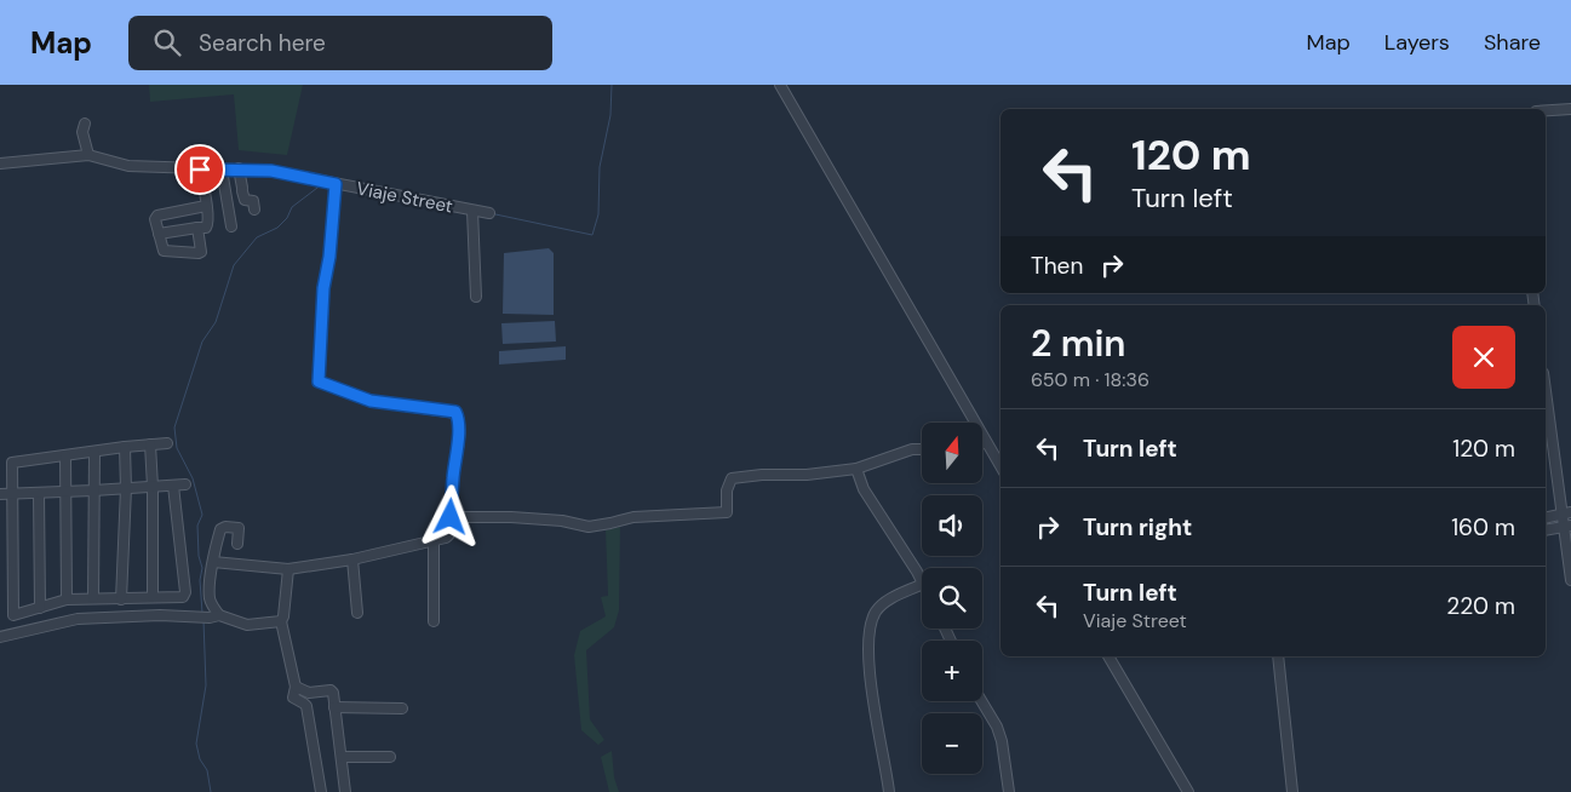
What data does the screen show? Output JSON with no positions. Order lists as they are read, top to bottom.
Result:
{
  "streets": {
    "street": ["Viaje Street"]
  },
  "north": "top",
  "page": {
    "header": "Map",
    "search": "Search here",
    "nav": ["Map", "Layers", "Share"],
    "turn": ["120 m", "Turn left"],
    "then": "Then",
    "heading": ["2 min", "650 m · 18:36"],
    "list": [
      {
        "name": "Turn left",
        "value": "120 m"
      },
      {
        "name": "Turn right",
        "value": "160 m"
      },
      {
        "name": "Turn left",
        "note": "Viaje Street",
        "value": "220 m"
      }
    ],
    "map_buttons": ["+", "−"]
  }
}
